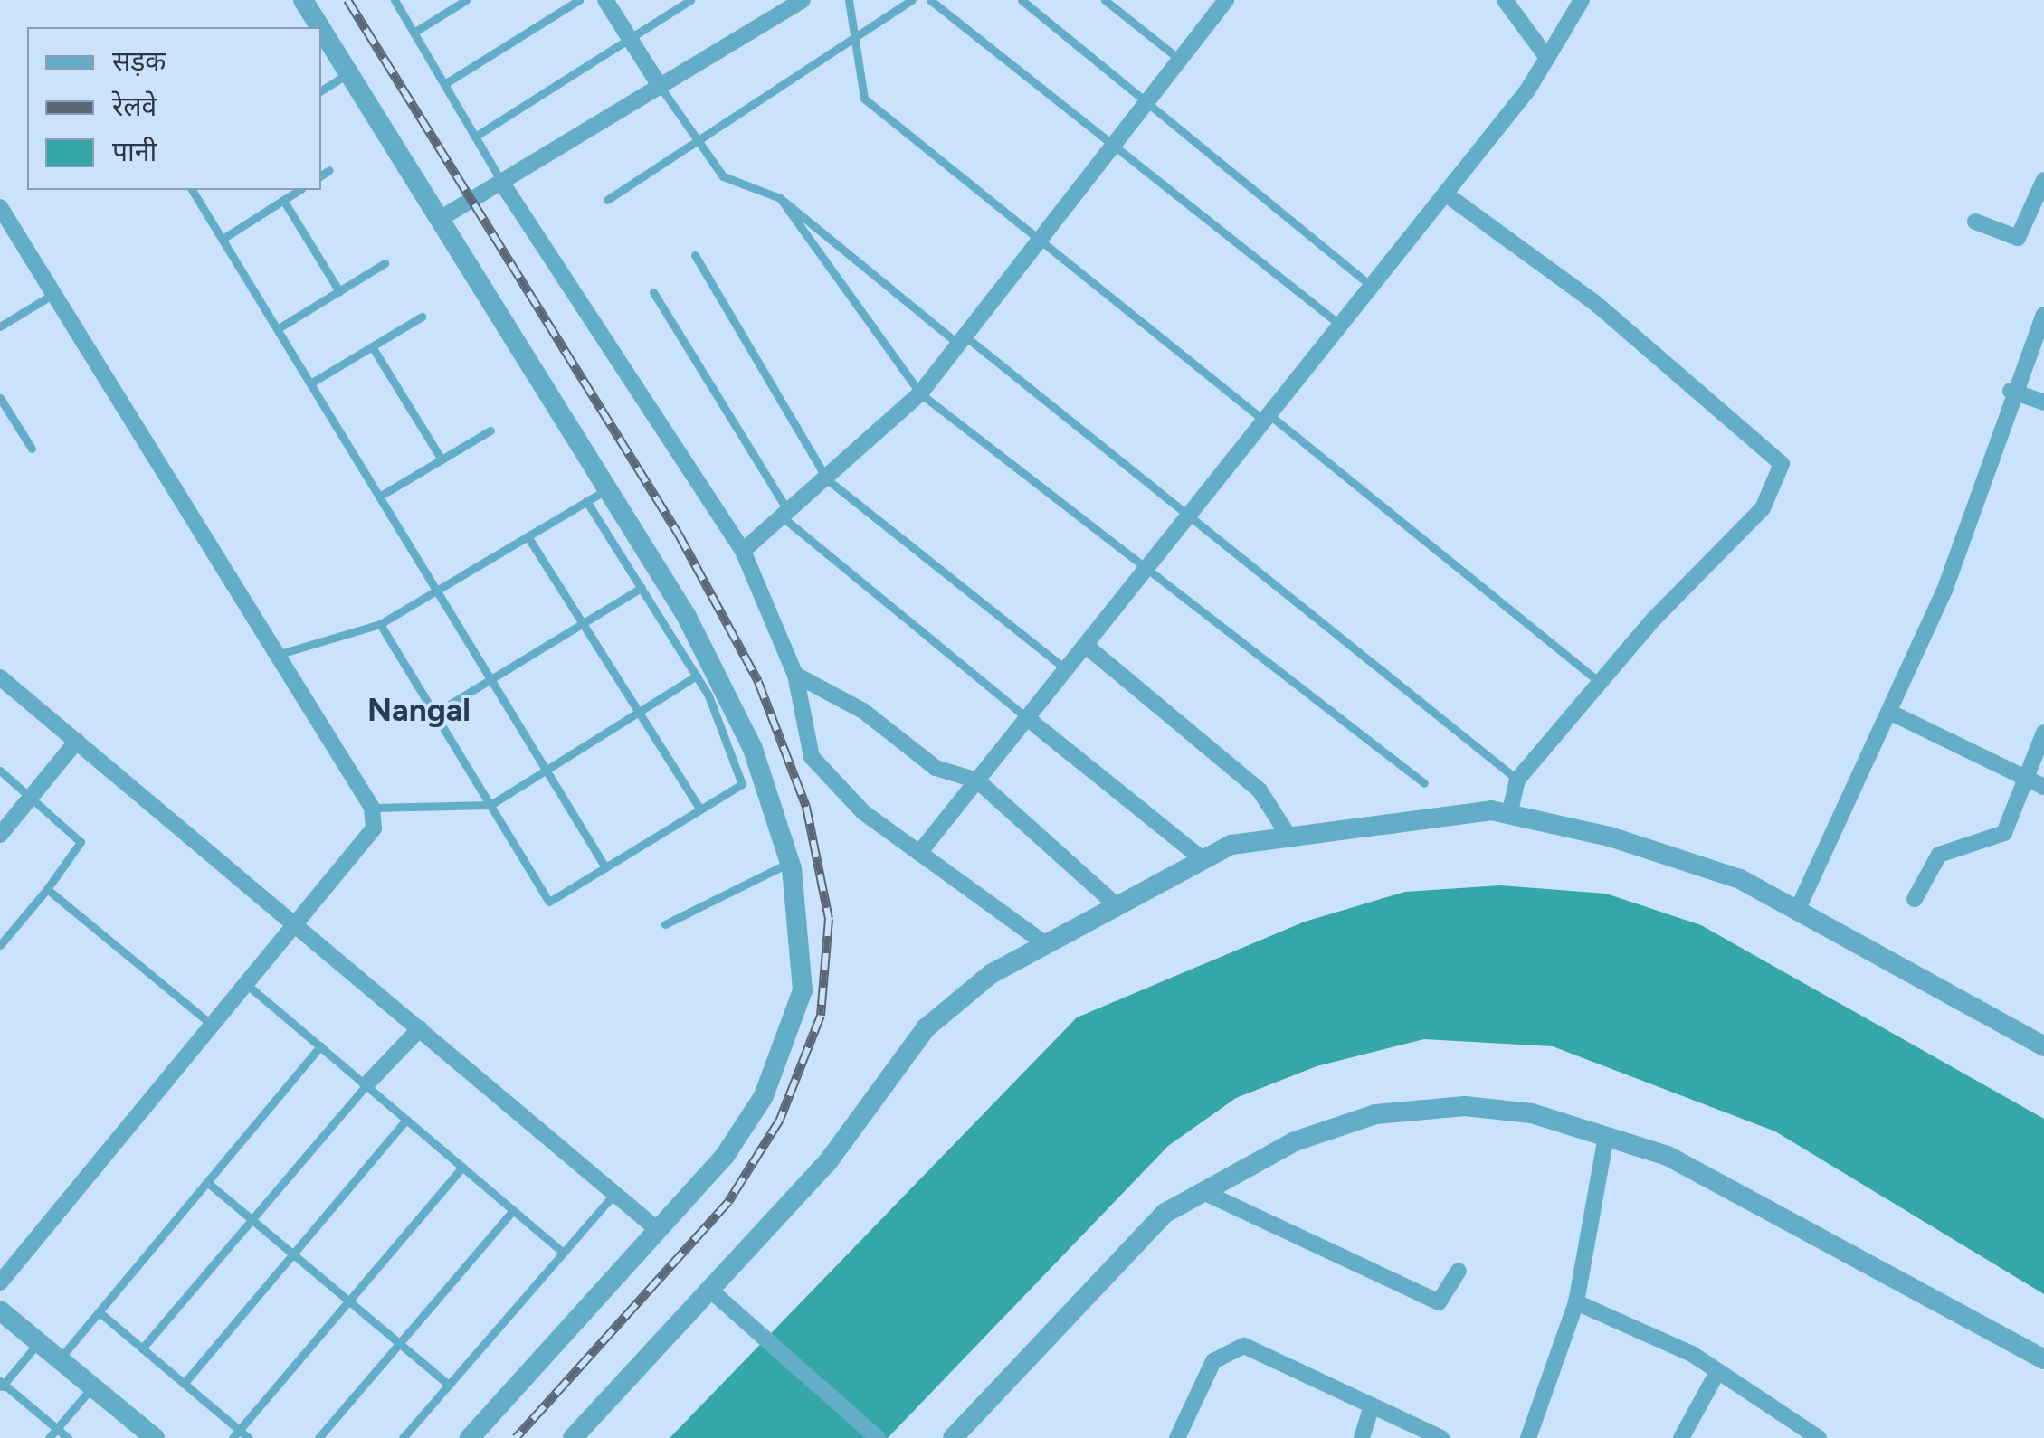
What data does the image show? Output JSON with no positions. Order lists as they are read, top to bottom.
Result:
{
  "districts": ["Nangal"],
  "legend": ["सड़क", "रेलवे", "पानी"]
}
